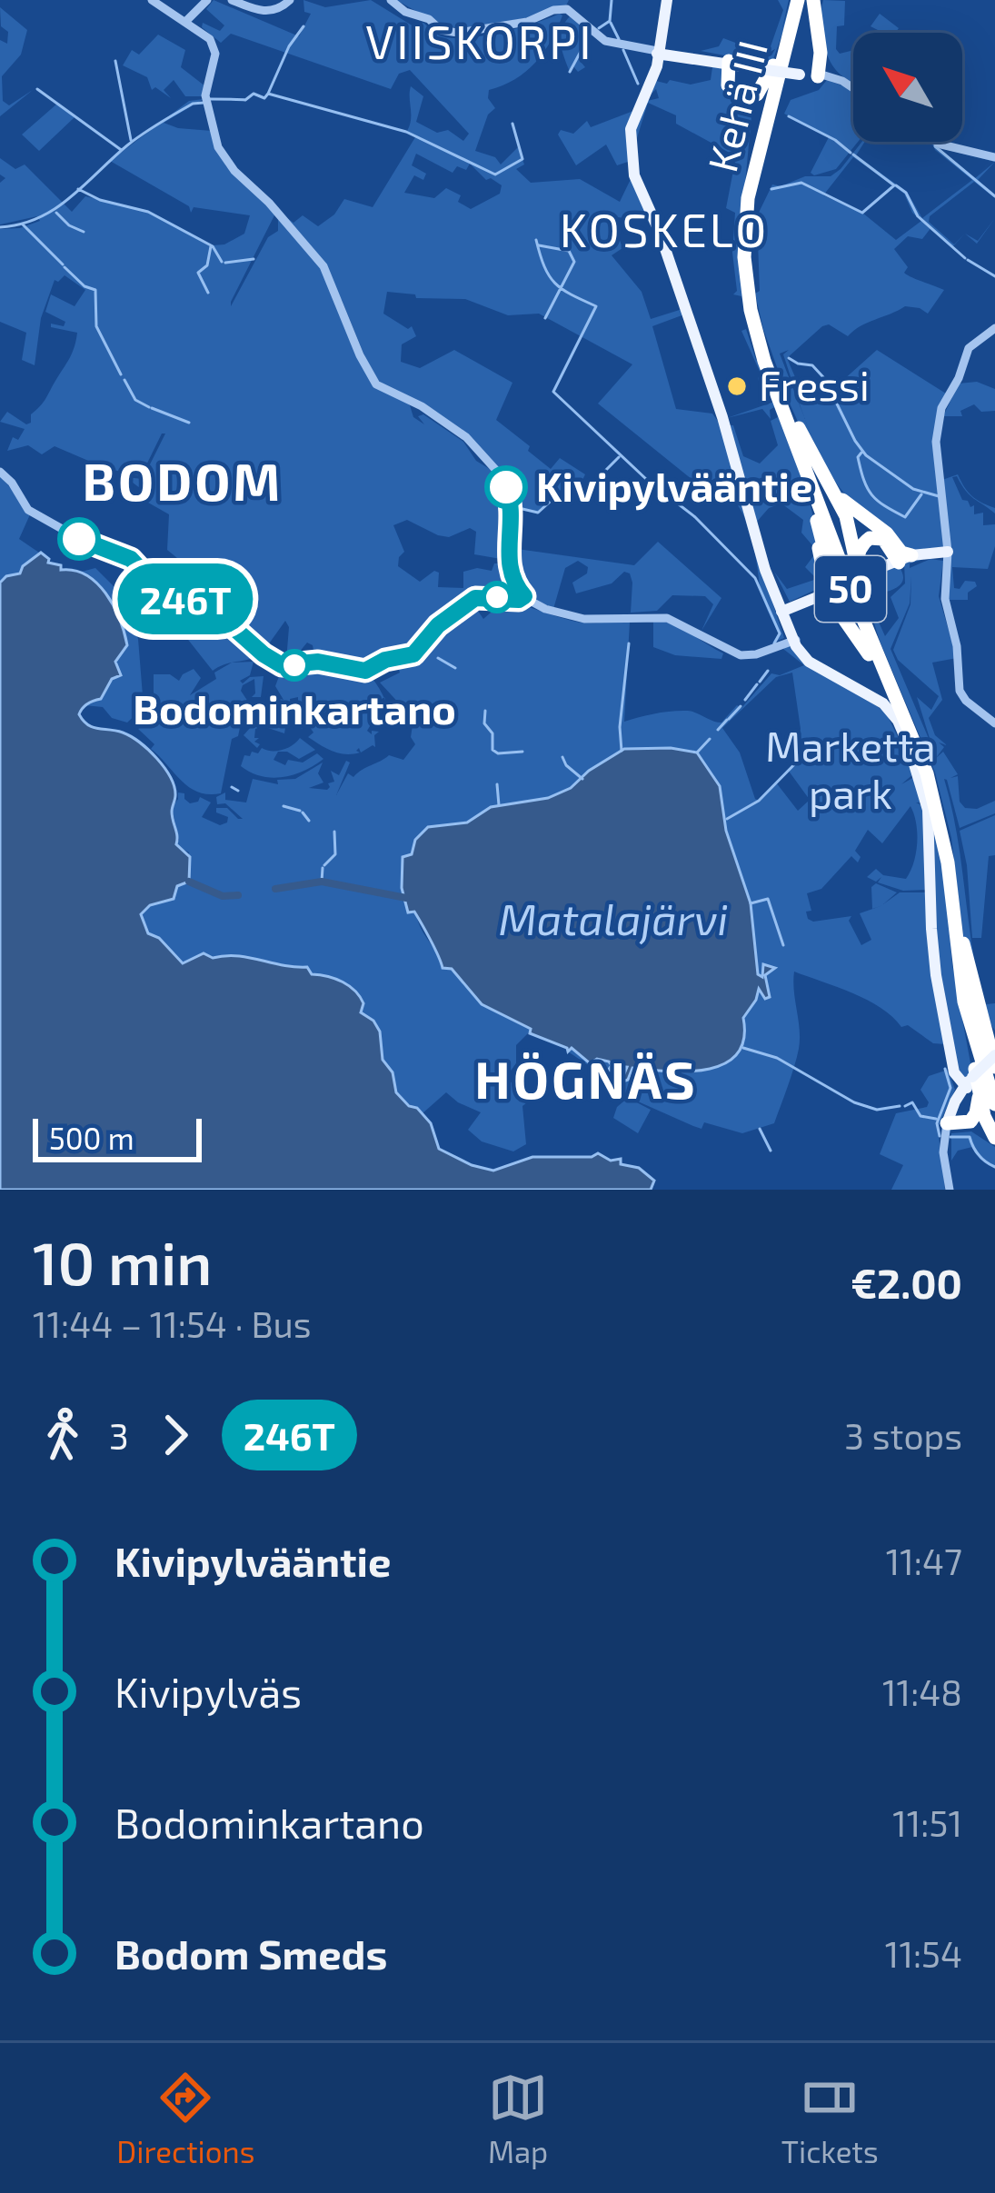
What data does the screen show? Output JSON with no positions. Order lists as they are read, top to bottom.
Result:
{
  "streets": {
    "highway": ["Kehä III", "50"]
  },
  "districts": [
    "VIISKORPI",
    "KOSKELO",
    "BODOM",
    "HÖGNÄS"
  ],
  "water": ["Matalajärvi"],
  "parks": ["Marketta park"],
  "places": ["Fressi", "Kivipylvääntie", "Bodominkartano"],
  "lines": ["bus line 246T"],
  "scale_bar": "500 m",
  "north": "top left",
  "page": {
    "on_map": "246T",
    "scale": "500 m",
    "heading": ["10 min", "11:44 – 11:54 · Bus", "€2.00"],
    "legs": ["3", "246T", "3 stops"],
    "list": [
      {
        "name": "Kivipylvääntie",
        "value": "11:47"
      },
      {
        "name": "Kivipylväs",
        "value": "11:48"
      },
      {
        "name": "Bodominkartano",
        "value": "11:51"
      },
      {
        "name": "Bodom Smeds",
        "value": "11:54"
      }
    ],
    "tabs": ["Directions", "Map", "Tickets"]
  }
}
